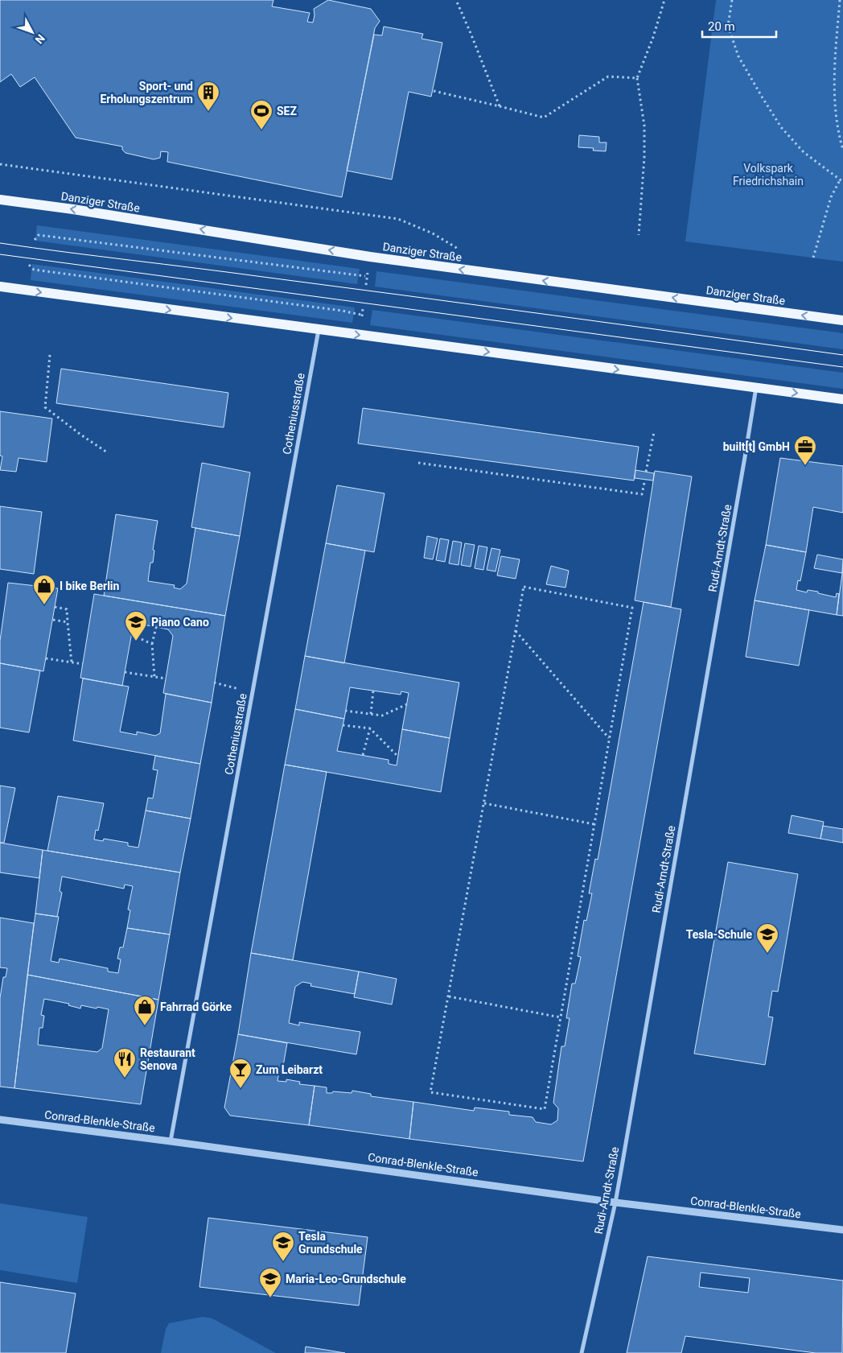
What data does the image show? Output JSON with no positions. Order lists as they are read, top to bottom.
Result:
{
  "streets": {
    "main road": ["Danziger Straße"],
    "street": ["Cotheniusstraße", "Rudi-Arndt-Straße", "Conrad-Blenkle-Straße"]
  },
  "crossings": [
    ["Cotheniusstraße", "Conrad-Blenkle-Straße"],
    ["Rudi-Arndt-Straße", "Conrad-Blenkle-Straße"]
  ],
  "parks": ["Volkspark Friedrichshain"],
  "places": {
    "building": ["Sport- und Erholungszentrum"],
    "sports": ["SEZ"],
    "office": ["built[t] GmbH"],
    "shop": ["I bike Berlin", "Fahrrad Görke"],
    "school or university": [
      "Piano Cano",
      "Tesla-Schule",
      "Tesla Grundschule",
      "Maria-Leo-Grundschule"
    ],
    "restaurant": ["Restaurant Senova"],
    "bar": ["Zum Leibarzt"]
  },
  "scale_bar": "20 m",
  "north": "bottom right"
}
